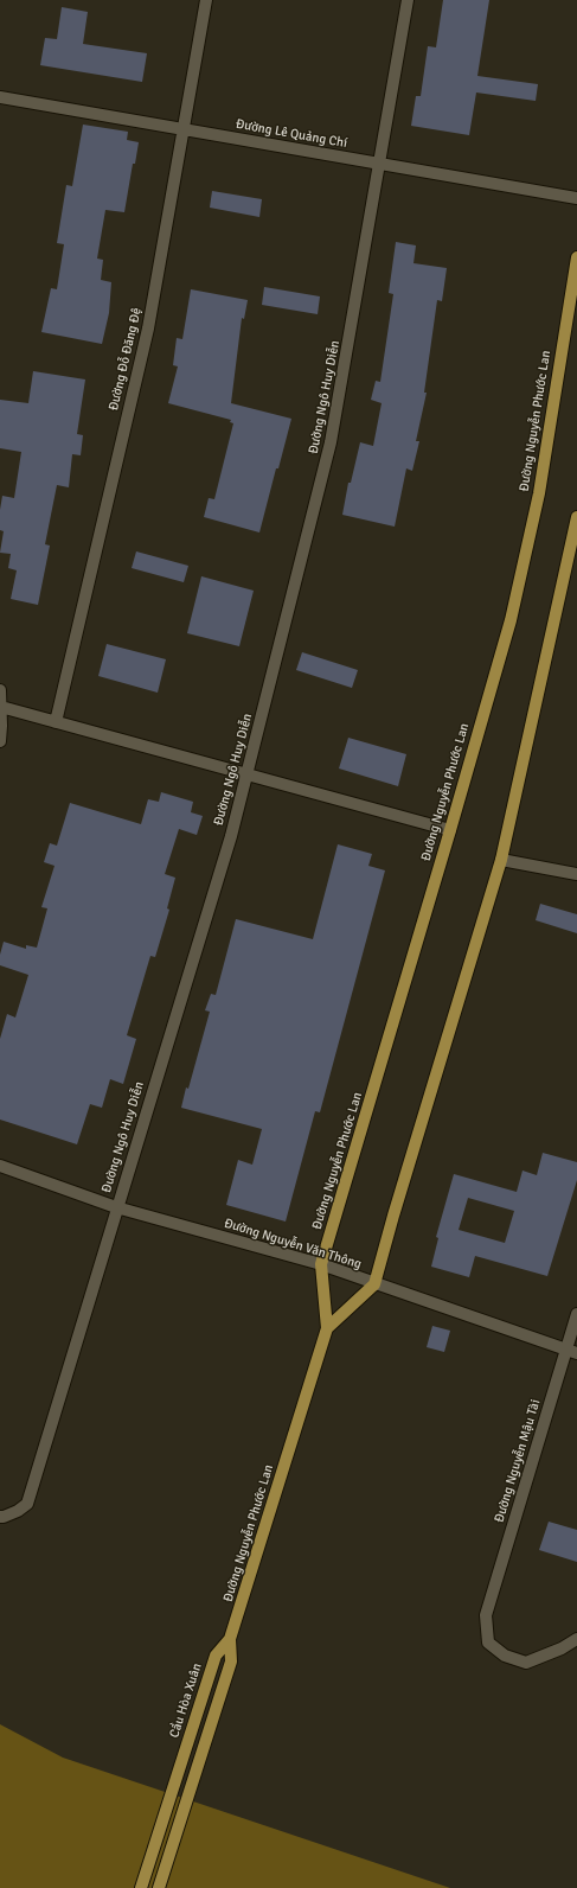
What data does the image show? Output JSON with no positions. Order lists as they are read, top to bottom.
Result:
{
  "streets": {
    "main road": ["Đường Nguyễn Phước Lan", "Cầu Hòa Xuân"],
    "street": [
      "Đường Lê Quảng Chí",
      "Đường Đỗ Đăng Đệ",
      "Đường Ngô Huy Diễn",
      "Đường Nguyễn Văn Thông",
      "Đường Nguyễn Mậu Tài"
    ]
  },
  "crossings": [
    ["Đường Lê Quảng Chí", "Đường Đỗ Đăng Đệ"],
    ["Đường Lê Quảng Chí", "Đường Ngô Huy Diễn"],
    ["Đường Ngô Huy Diễn", "Đường Nguyễn Văn Thông"],
    ["Đường Nguyễn Phước Lan", "Đường Nguyễn Văn Thông"],
    ["Đường Nguyễn Phước Lan", "Cầu Hòa Xuân"],
    ["Đường Nguyễn Văn Thông", "Đường Nguyễn Mậu Tài"]
  ]
}
